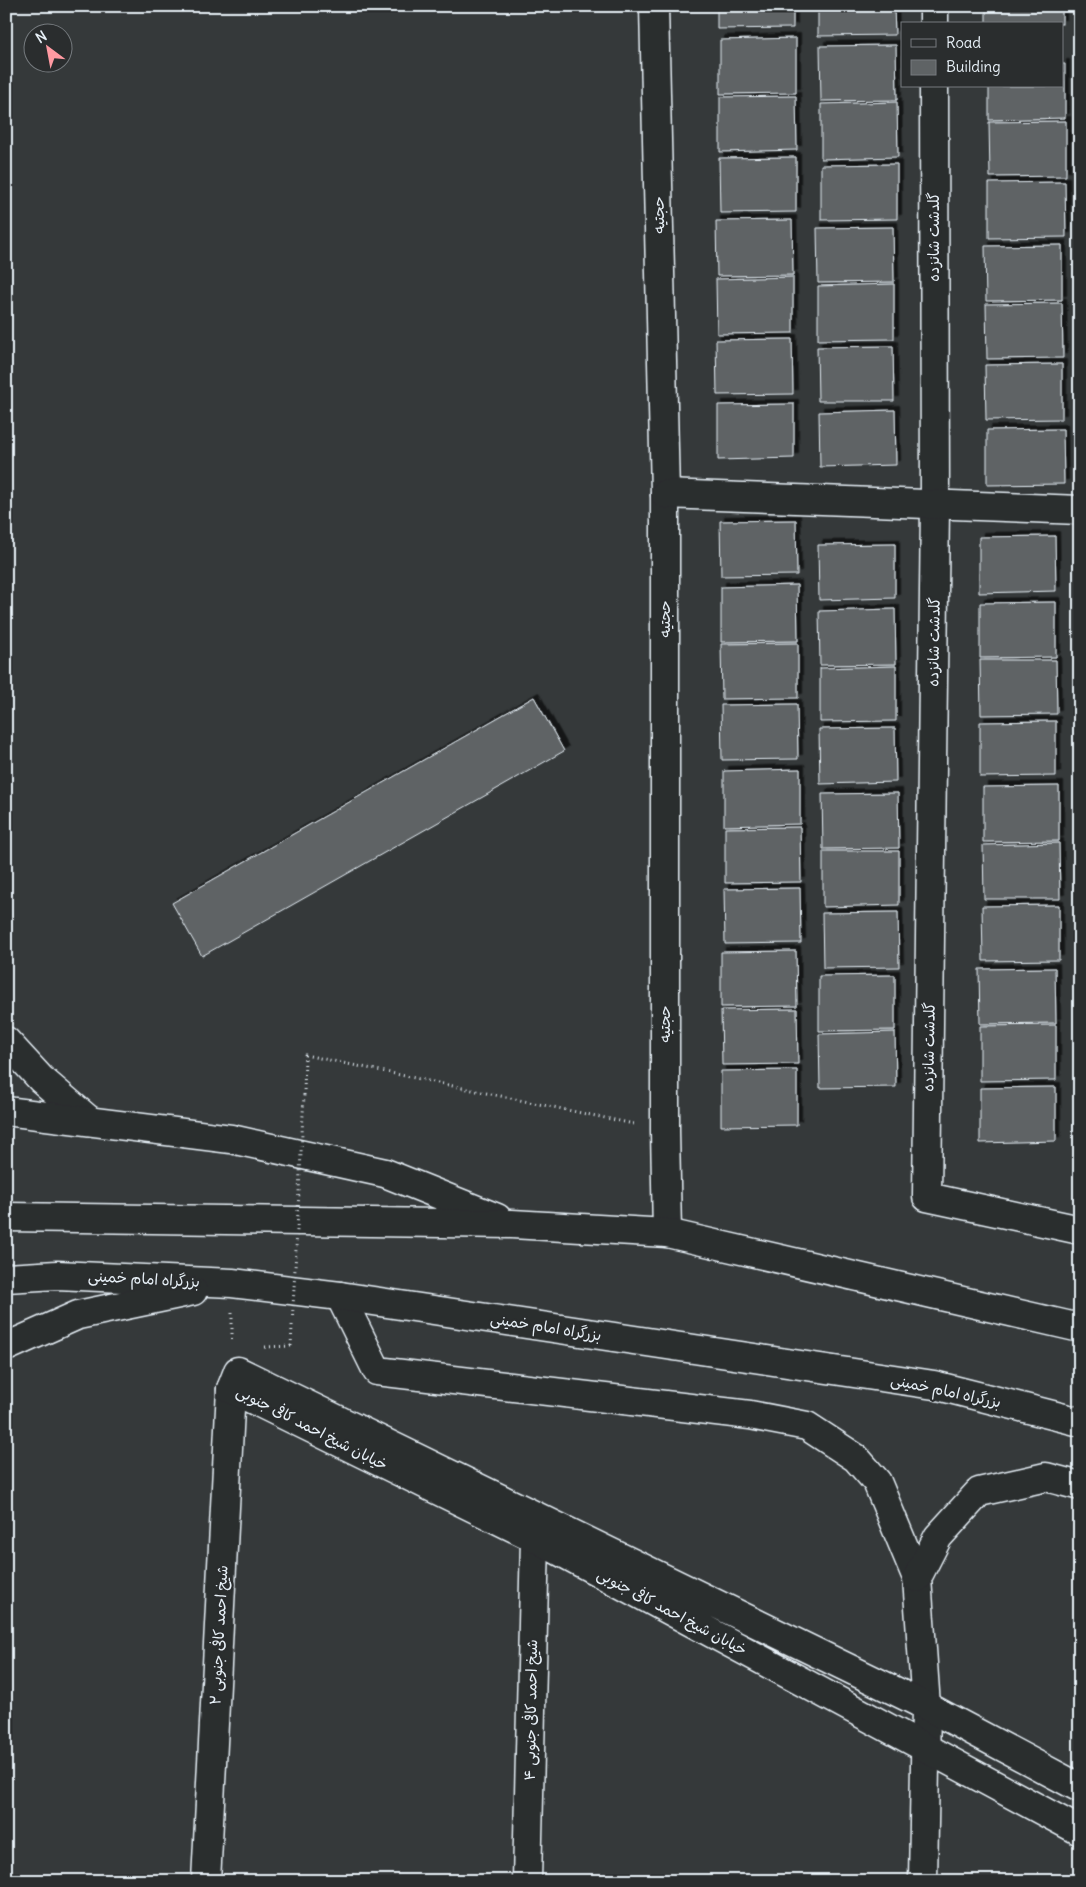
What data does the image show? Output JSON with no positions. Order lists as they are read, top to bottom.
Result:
{
  "streets": {
    "main road": [
      "حجتیه",
      "گلدشت شانزده",
      "بزرگراه امام خمینی",
      "خیابان شیخ احمد کافی جنوبی",
      "شیخ احمد کافی جنوبی ۲",
      "شیخ احمد کافی جنوبی ۴"
    ]
  },
  "crossings": [
    ["خیابان شیخ احمد کافی جنوبی", "شیخ احمد کافی جنوبی ۲"],
    ["خیابان شیخ احمد کافی جنوبی", "شیخ احمد کافی جنوبی ۴"]
  ],
  "legend": ["Road", "Building"],
  "north": "top left"
}
